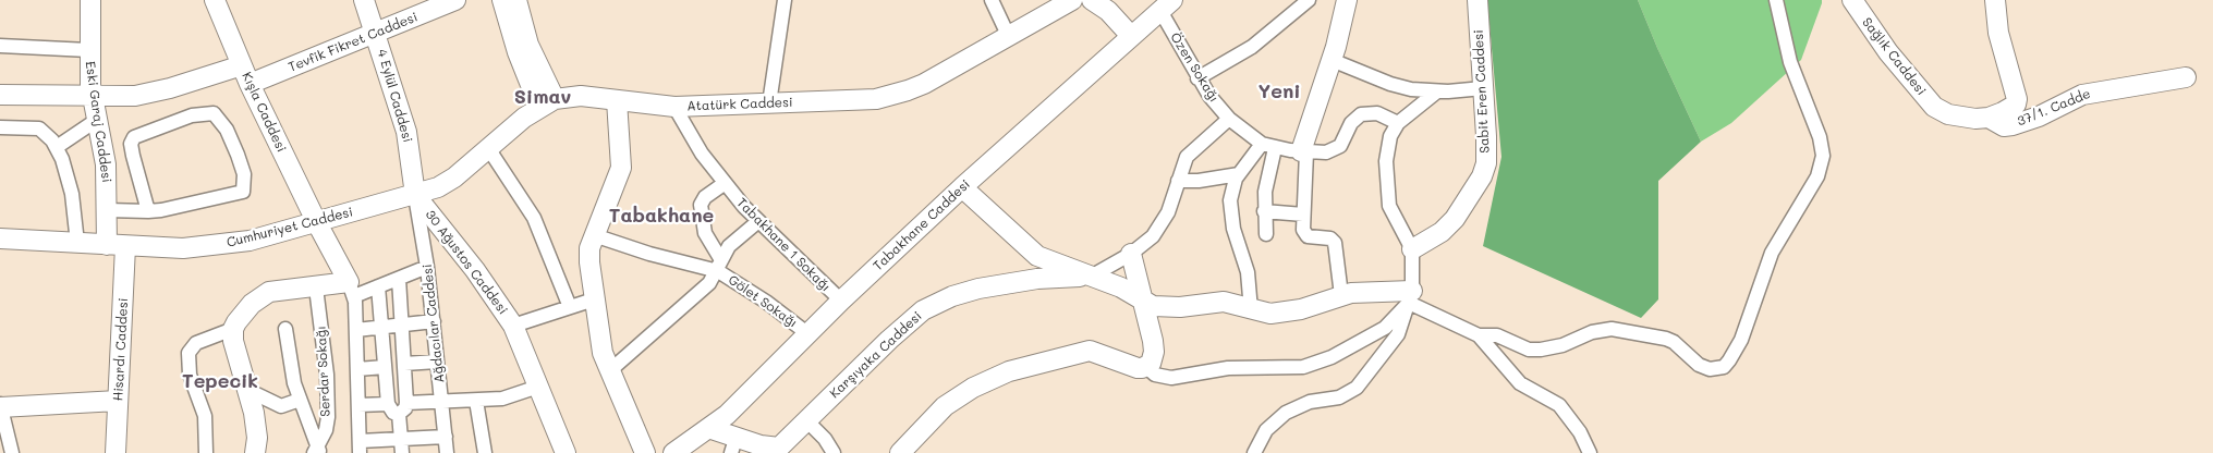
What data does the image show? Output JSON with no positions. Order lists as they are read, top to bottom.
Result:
{
  "streets": {
    "street": [
      "Tevfik Fikret Caddesi",
      "Sağlık Caddesi",
      "Özen Sokağı",
      "Sabit Eren Caddesi",
      "4 Eylül Caddesi",
      "Atatürk Caddesi",
      "37/1. Cadde",
      "Kışla Caddesi",
      "Eski Garaj Caddesi",
      "Tabakhane Caddesi",
      "Cumhuriyet Caddesi",
      "Tabakhane 1 Sokağı",
      "30 Ağustos Caddesi",
      "Gölet Sokağı",
      "Ağdacılar Caddesi",
      "Hisardı Caddesi",
      "Karşıyaka Caddesi",
      "Serdar Sokağı"
    ]
  },
  "crossings": [
    ["Tevfik Fikret Caddesi", "4 Eylül Caddesi"],
    ["Tevfik Fikret Caddesi", "Kışla Caddesi"],
    ["Sağlık Caddesi", "37/1. Cadde"],
    ["Özen Sokağı", "Tabakhane Caddesi"],
    ["4 Eylül Caddesi", "Atatürk Caddesi"],
    ["4 Eylül Caddesi", "Cumhuriyet Caddesi"],
    ["4 Eylül Caddesi", "30 Ağustos Caddesi"],
    ["4 Eylül Caddesi", "Ağdacılar Caddesi"],
    ["Atatürk Caddesi", "Cumhuriyet Caddesi"],
    ["Atatürk Caddesi", "Tabakhane 1 Sokağı"],
    ["Atatürk Caddesi", "30 Ağustos Caddesi"],
    ["Atatürk Caddesi", "Ağdacılar Caddesi"],
    ["Kışla Caddesi", "Cumhuriyet Caddesi"],
    ["Eski Garaj Caddesi", "Cumhuriyet Caddesi"],
    ["Eski Garaj Caddesi", "Hisardı Caddesi"],
    ["Tabakhane Caddesi", "Tabakhane 1 Sokağı"],
    ["Tabakhane Caddesi", "Gölet Sokağı"],
    ["Tabakhane Caddesi", "Karşıyaka Caddesi"],
    ["Cumhuriyet Caddesi", "30 Ağustos Caddesi"],
    ["Cumhuriyet Caddesi", "Ağdacılar Caddesi"],
    ["Cumhuriyet Caddesi", "Hisardı Caddesi"],
    ["30 Ağustos Caddesi", "Ağdacılar Caddesi"]
  ],
  "districts": [
    "Yeni",
    "Simav",
    "Tabakhane",
    "Tepecik"
  ]
}
